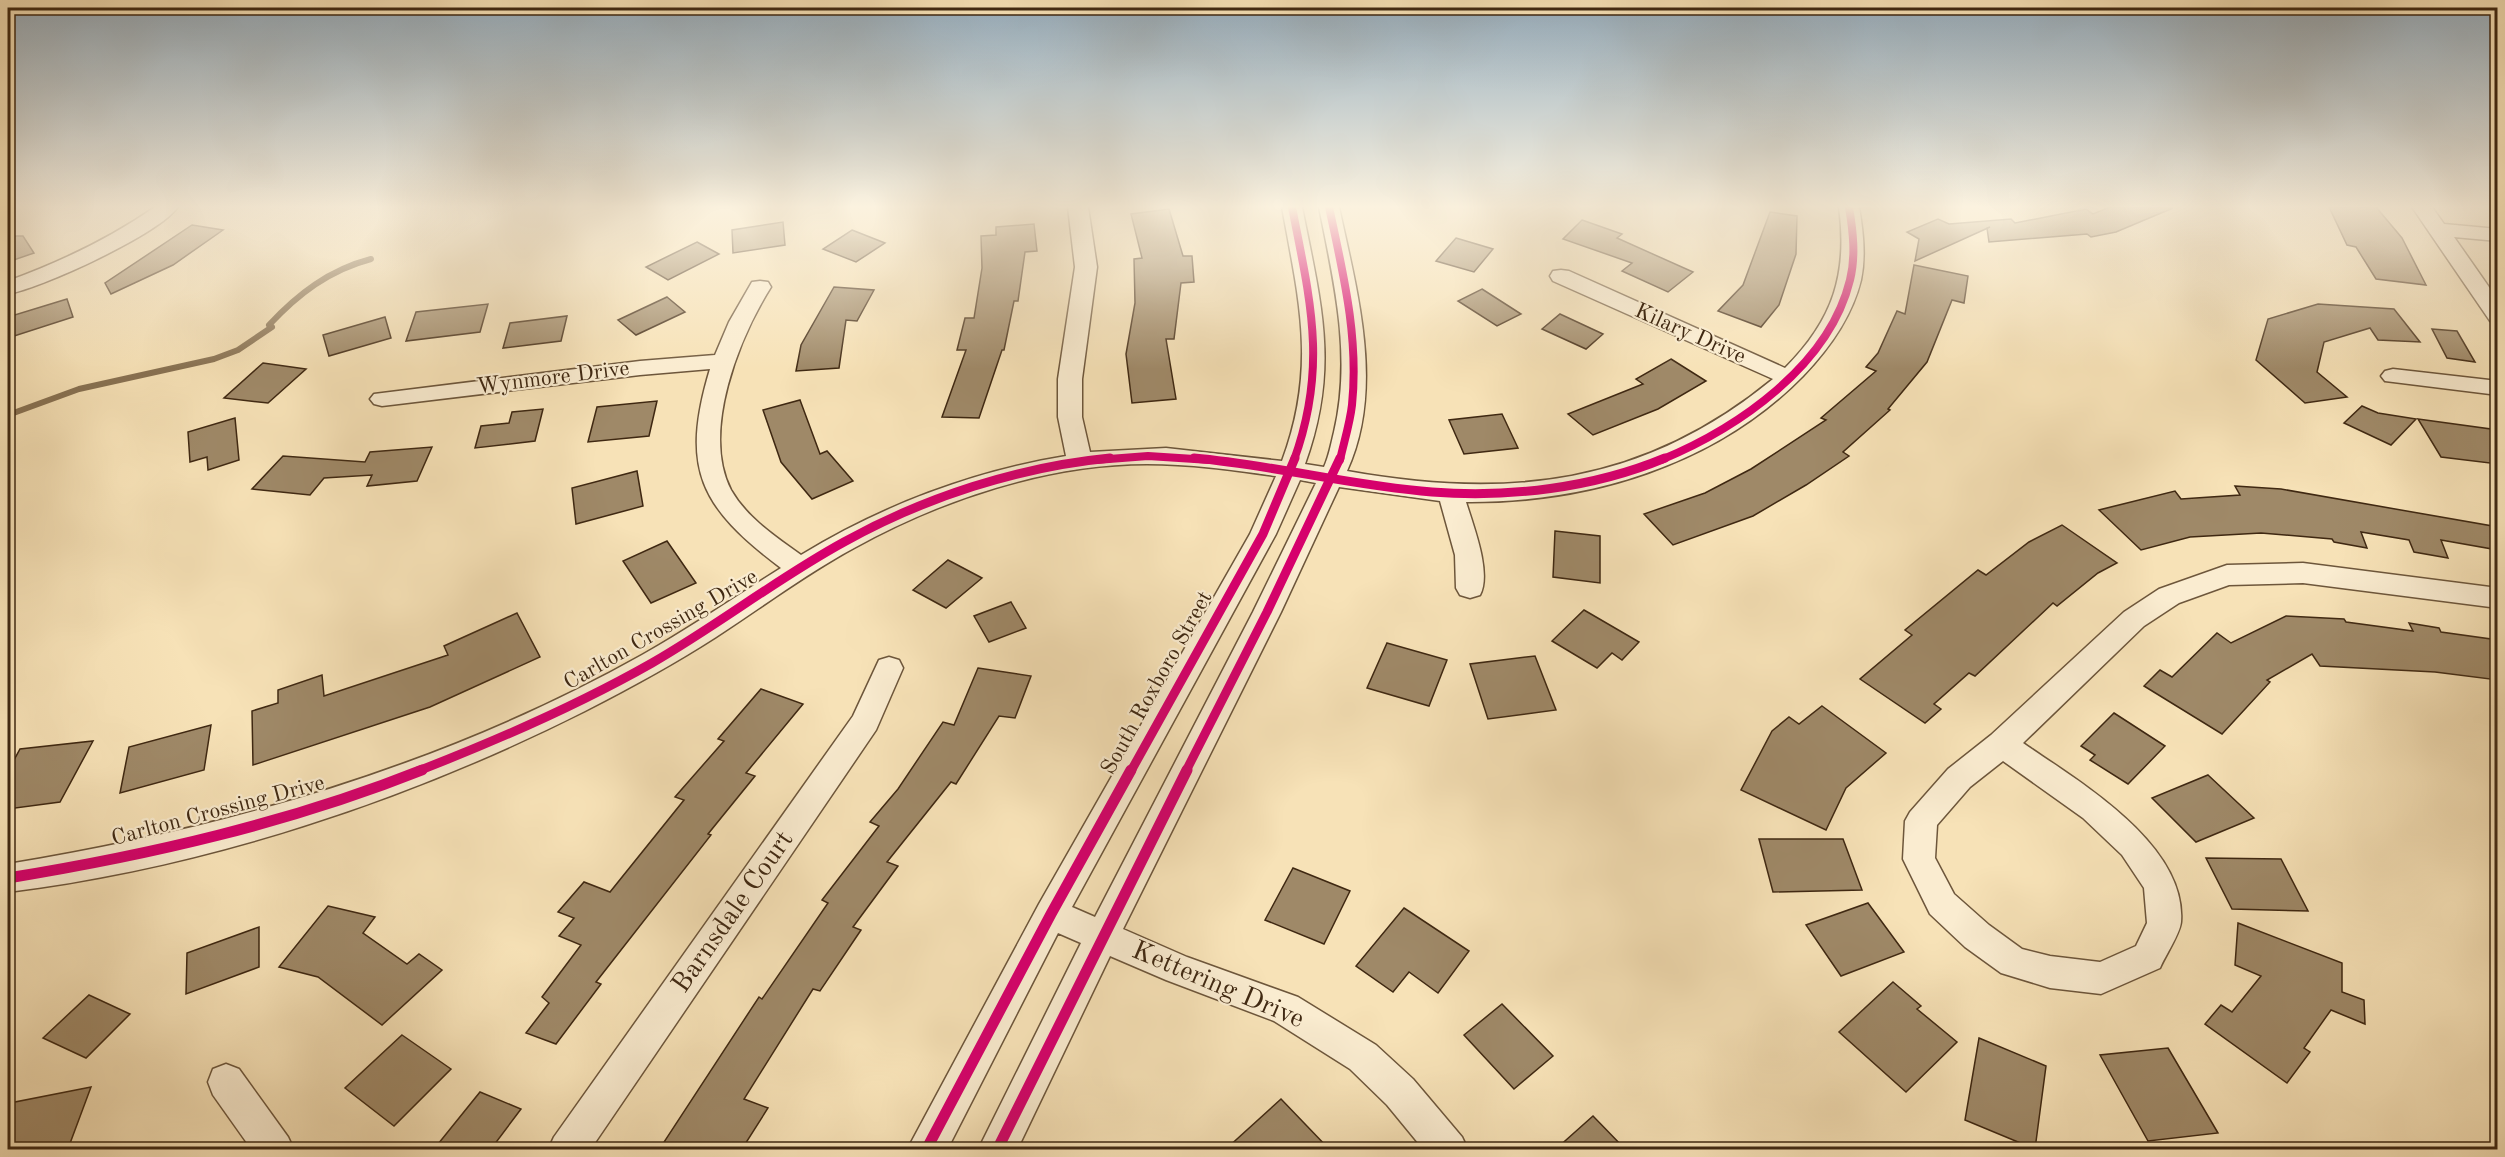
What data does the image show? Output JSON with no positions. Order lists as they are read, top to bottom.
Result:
{
  "streets": {
    "street": [
      "Kilary Drive",
      "Wynmore Drive",
      "Carlton Crossing Drive",
      "South Roxboro Street",
      "Barnsdale Court",
      "Kettering Drive"
    ]
  },
  "crossings": [
    ["Kilary Drive", "Carlton Crossing Drive"],
    ["Carlton Crossing Drive", "South Roxboro Street"],
    ["South Roxboro Street", "Kettering Drive"]
  ]
}
